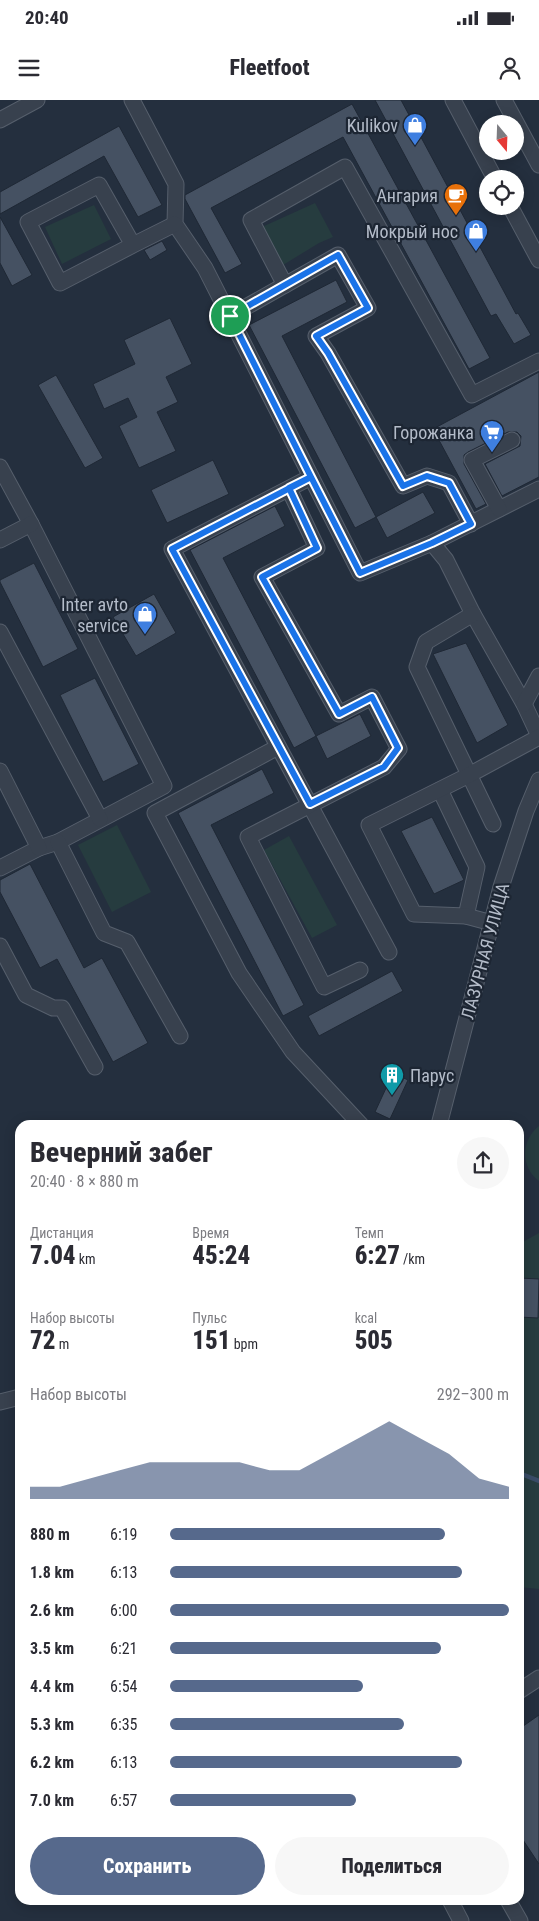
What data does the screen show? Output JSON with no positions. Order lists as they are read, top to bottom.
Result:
{
  "streets": {
    "street": ["ЛАЗУРНАЯ УЛИЦА"]
  },
  "places": {
    "shop": ["Kulikov", "Мокрый нос", "Inter avto service"],
    "cafe": ["Ангария"],
    "supermarket": ["Горожанка"],
    "building": ["Парус"]
  },
  "north": "bottom",
  "page": {
    "status": "20:40",
    "header": "Fleetfoot",
    "heading": ["Вечерний забег", "20:40 · 8 × 880 m"],
    "stats": [
      ["Дистанция", "7.04 km"],
      ["Время", "45:24"],
      ["Темп", "6:27 /km"],
      ["Набор высоты", "72 m"],
      ["Пульс", "151 bpm"],
      ["kcal", "505"]
    ],
    "chart": ["Набор высоты", "292–300 m"],
    "list": [
      {
        "name": "880 m",
        "note": "6:19"
      },
      {
        "name": "1.8 km",
        "note": "6:13"
      },
      {
        "name": "2.6 km",
        "note": "6:00"
      },
      {
        "name": "3.5 km",
        "note": "6:21"
      },
      {
        "name": "4.4 km",
        "note": "6:54"
      },
      {
        "name": "5.3 km",
        "note": "6:35"
      },
      {
        "name": "6.2 km",
        "note": "6:13"
      },
      {
        "name": "7.0 km",
        "note": "6:57"
      }
    ],
    "buttons": ["Сохранить", "Поделиться"]
  }
}
